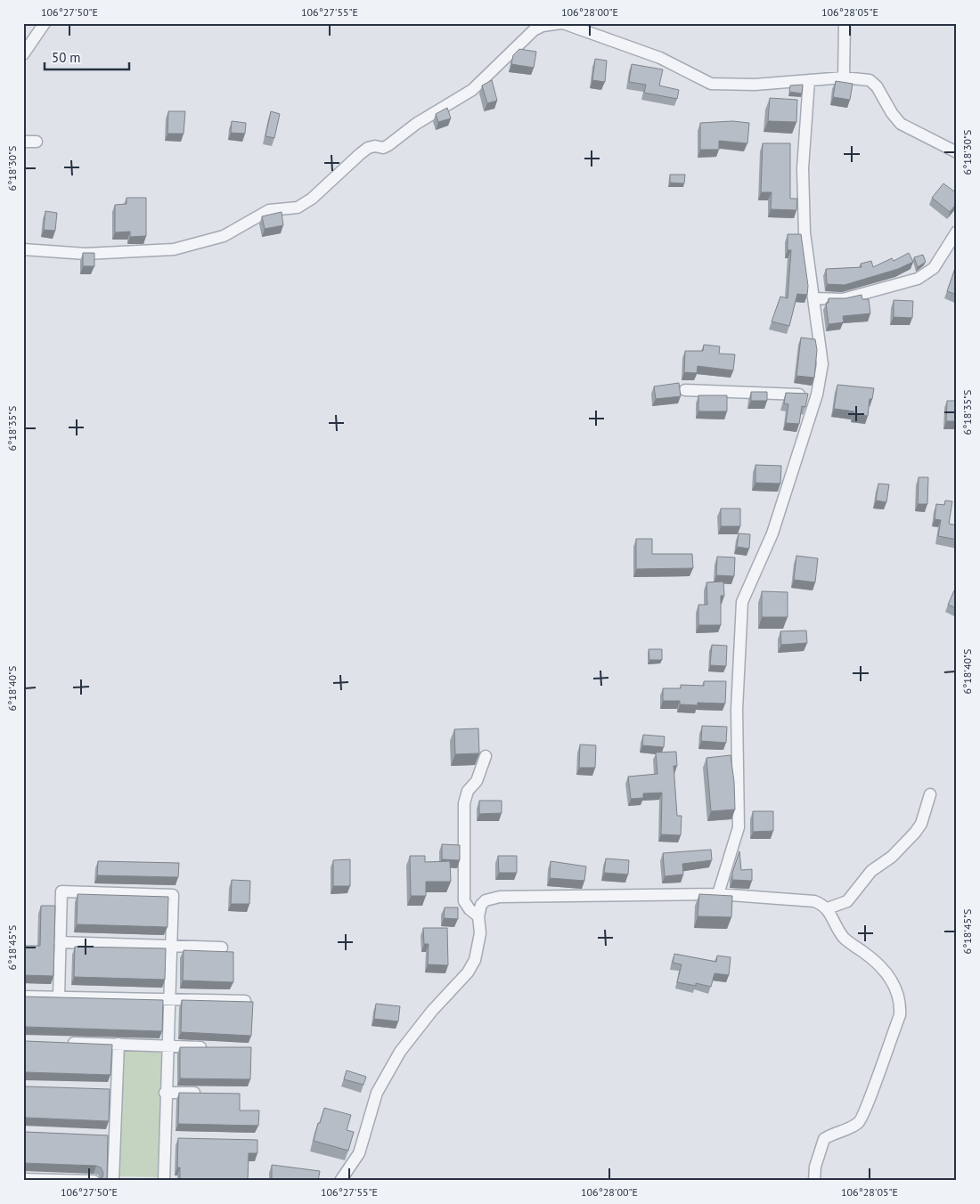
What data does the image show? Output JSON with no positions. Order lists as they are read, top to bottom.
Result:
{
  "scale_bar": "50 m",
  "coordinates": [
    "106°27'50\"E",
    "106°27'55\"E",
    "106°28'00\"E",
    "106°28'05\"E",
    "6°18'30\"S",
    "6°18'35\"S",
    "6°18'40\"S",
    "6°18'45\"S"
  ]
}
